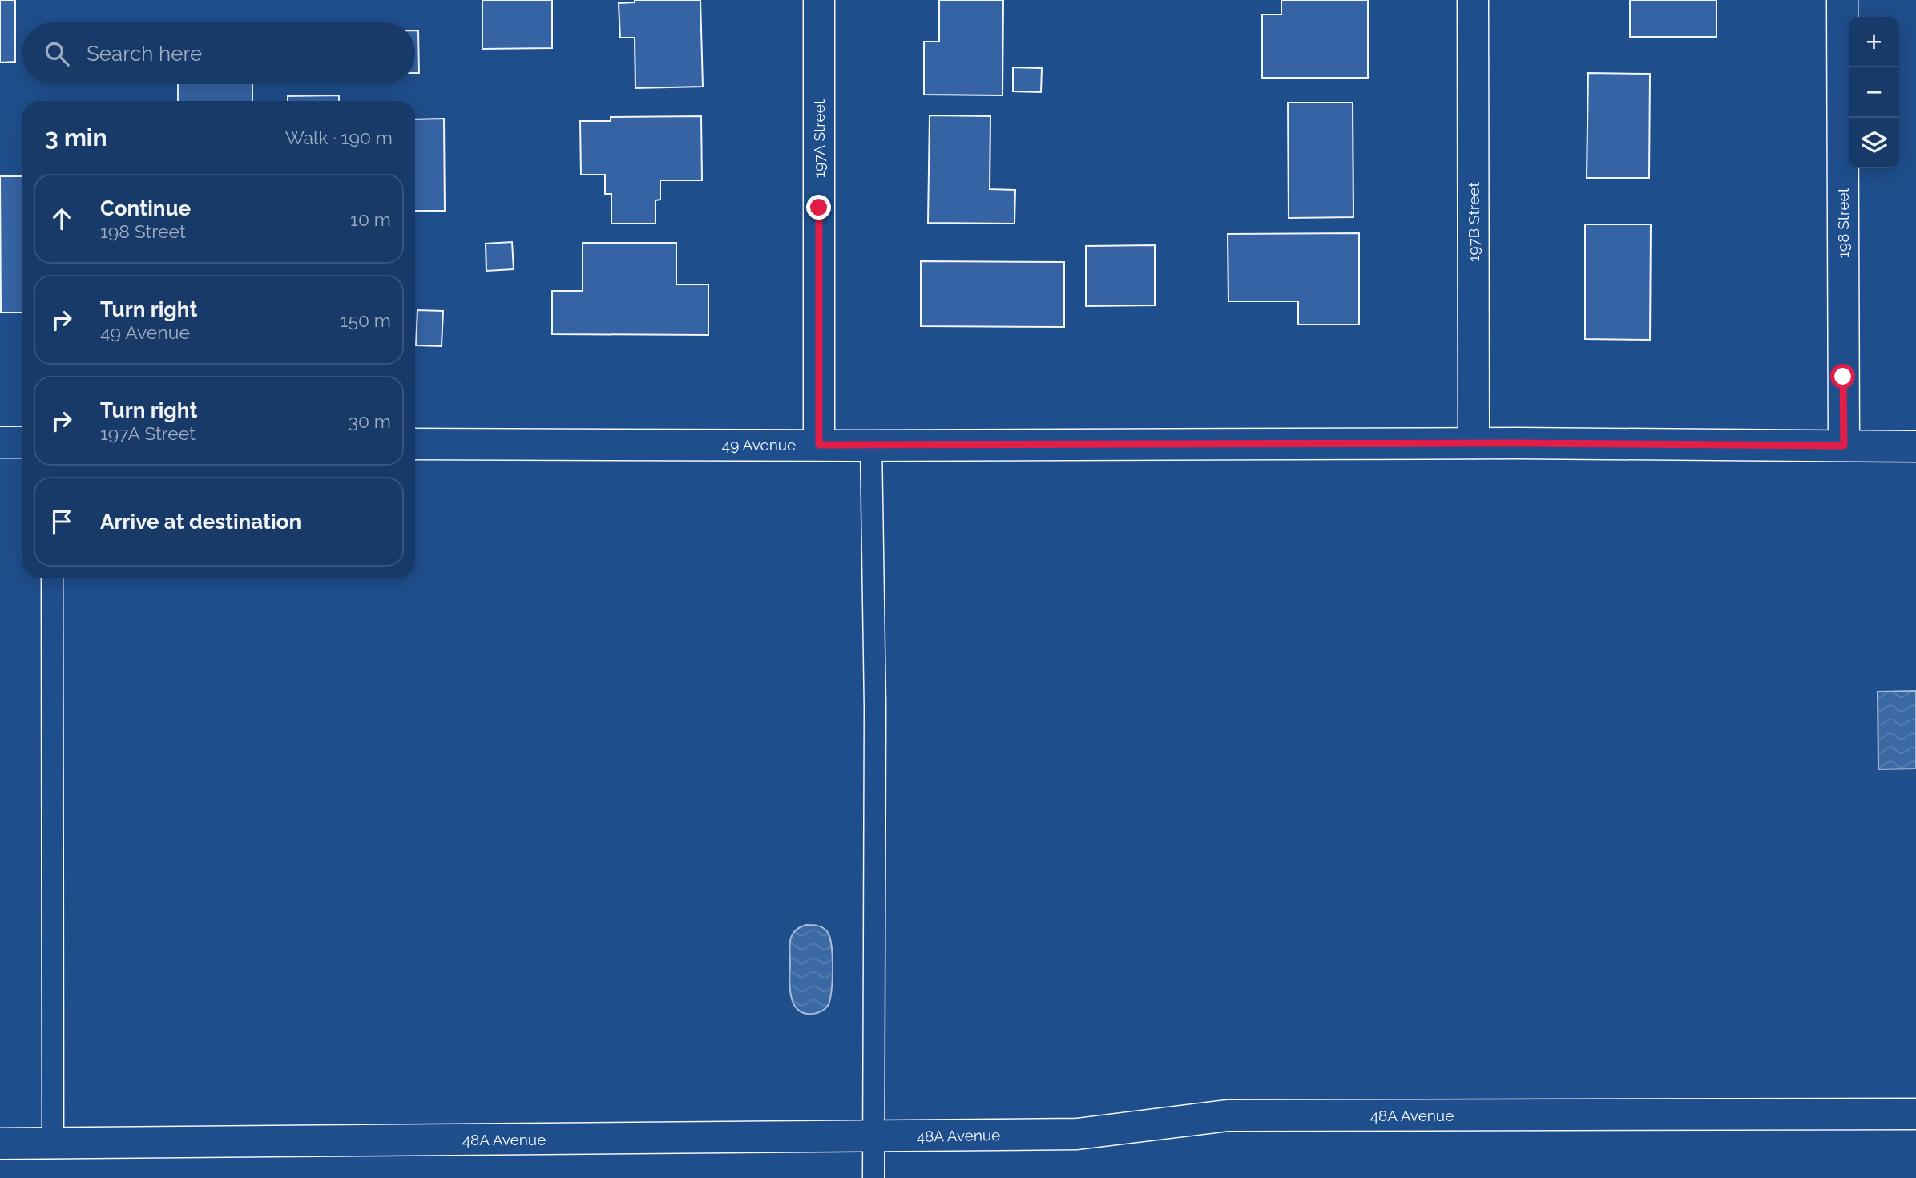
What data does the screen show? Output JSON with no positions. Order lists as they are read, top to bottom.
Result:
{
  "streets": {
    "street": [
      "197A Street",
      "197B Street",
      "198 Street",
      "49 Avenue",
      "48A Avenue"
    ]
  },
  "crossings": [
    ["197A Street", "49 Avenue"],
    ["197B Street", "49 Avenue"],
    ["198 Street", "49 Avenue"]
  ],
  "page": {
    "map_buttons": ["+", "−"],
    "search": "Search here",
    "heading": ["3 min", "Walk · 190 m"],
    "list": [
      ["Continue", "198 Street", "10 m"],
      ["Turn right", "49 Avenue", "150 m"],
      ["Turn right", "197A Street", "30 m"],
      "Arrive at destination"
    ]
  }
}
